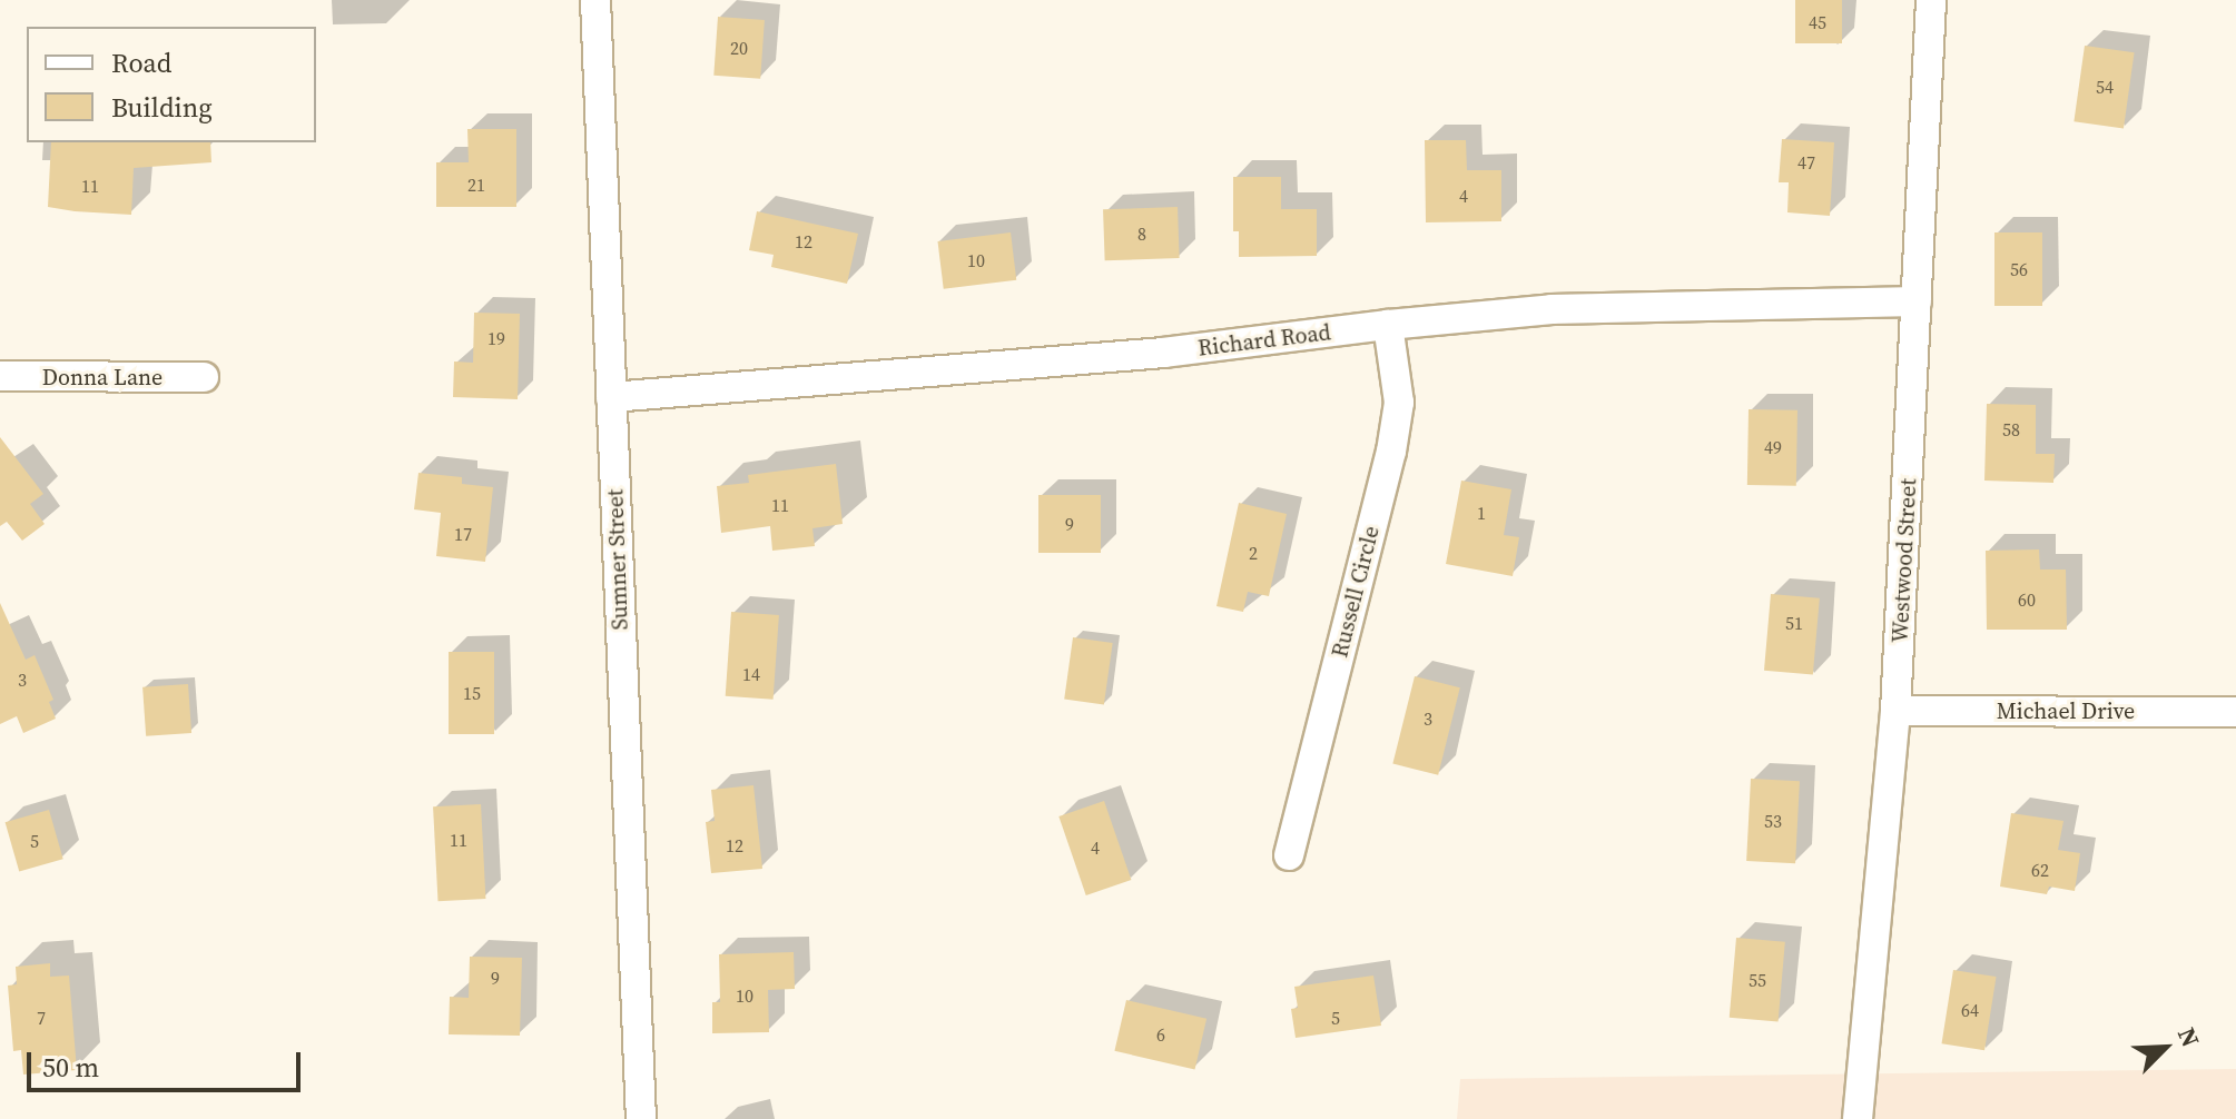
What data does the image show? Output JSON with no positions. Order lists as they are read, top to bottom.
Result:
{
  "streets": {
    "street": [
      "Richard Road",
      "Donna Lane",
      "Sumner Street",
      "Westwood Street",
      "Russell Circle",
      "Michael Drive"
    ]
  },
  "crossings": [
    ["Richard Road", "Sumner Street"],
    ["Richard Road", "Westwood Street"],
    ["Richard Road", "Russell Circle"],
    ["Westwood Street", "Michael Drive"]
  ],
  "house_numbers": [
    "45",
    "20",
    "54",
    "47",
    "21",
    "11",
    "4",
    "8",
    "12",
    "10",
    "56",
    "19",
    "58",
    "49",
    "11",
    "1",
    "9",
    "17",
    "2",
    "60",
    "51",
    "14",
    "3",
    "15",
    "3",
    "53",
    "11",
    "5",
    "12",
    "4",
    "62",
    "9",
    "55",
    "10",
    "64",
    "7",
    "5",
    "6"
  ],
  "legend": ["Road", "Building"],
  "scale_bar": "50 m",
  "north": "top right"
}
